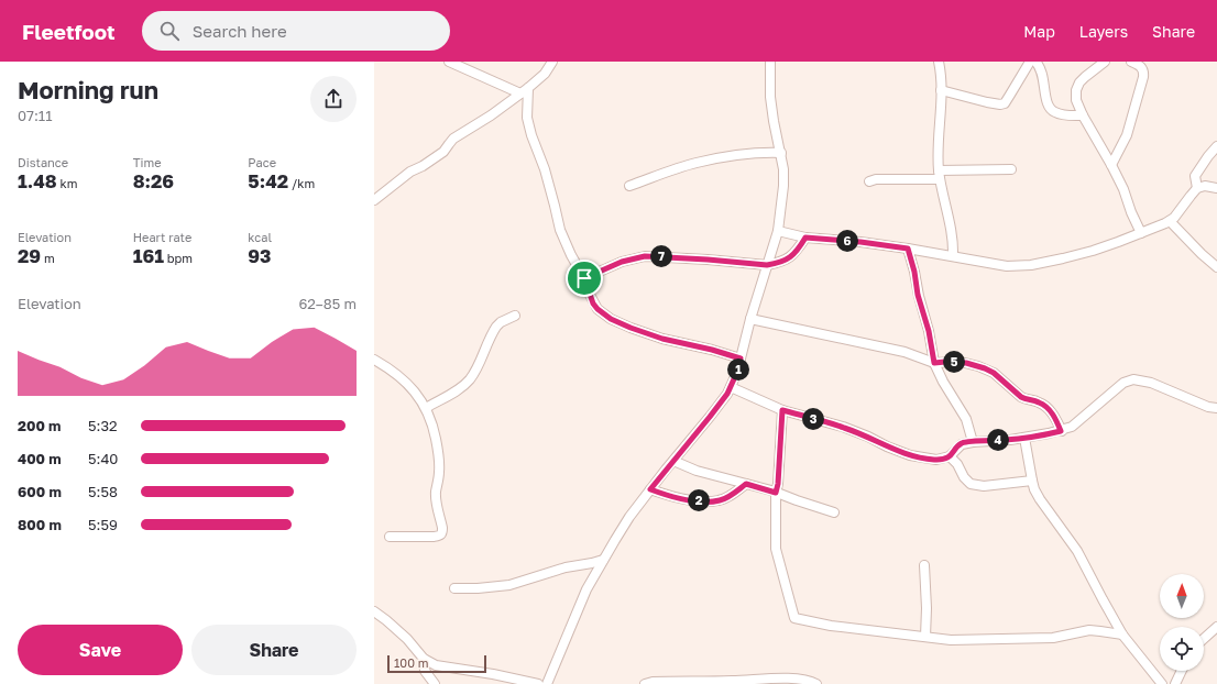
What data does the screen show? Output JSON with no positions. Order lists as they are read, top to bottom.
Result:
{
  "scale_bar": "100 m",
  "north": "top",
  "page": {
    "header": "Fleetfoot",
    "search": "Search here",
    "nav": ["Map", "Layers", "Share"],
    "heading": ["Morning run", "07:11"],
    "stats": [
      ["Distance", "1.48 km"],
      ["Time", "8:26"],
      ["Pace", "5:42 /km"],
      ["Elevation", "29 m"],
      ["Heart rate", "161 bpm"],
      ["kcal", "93"]
    ],
    "pins": [
      "6",
      "7",
      "5",
      "1",
      "3",
      "4",
      "2"
    ],
    "chart": ["Elevation", "62–85 m"],
    "list": [
      {
        "name": "200 m",
        "note": "5:32"
      },
      {
        "name": "400 m",
        "note": "5:40"
      },
      {
        "name": "600 m",
        "note": "5:58"
      },
      {
        "name": "800 m",
        "note": "5:59"
      }
    ],
    "buttons": ["Save", "Share"],
    "scale": "100 m"
  }
}
